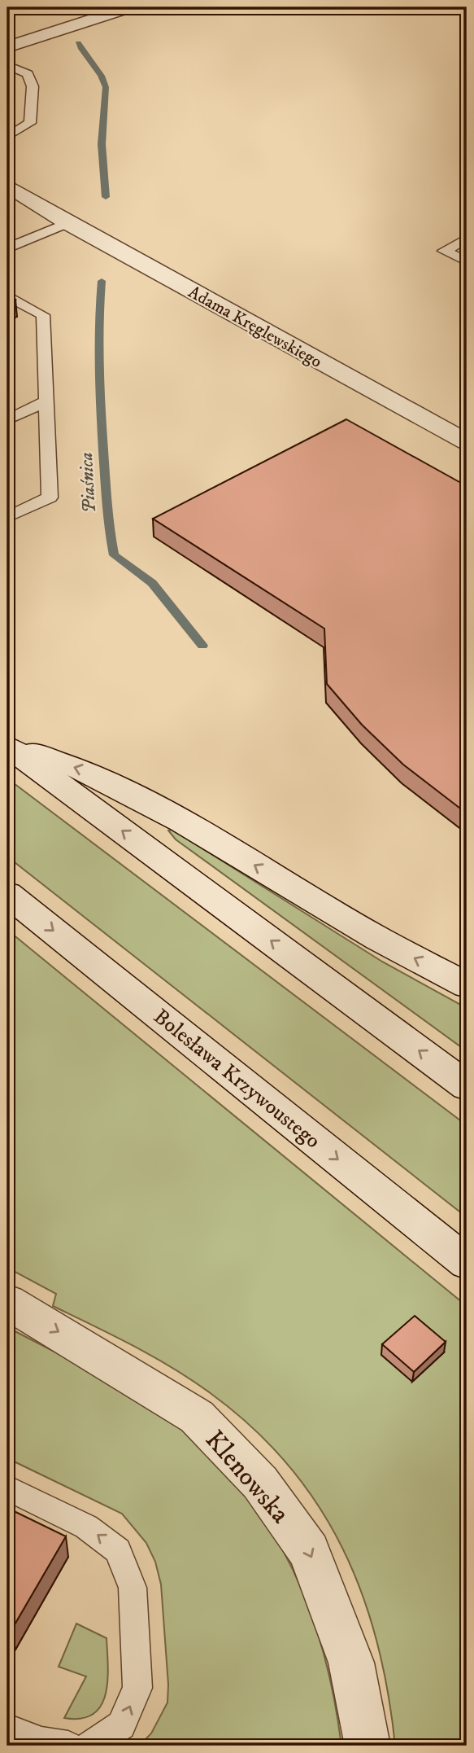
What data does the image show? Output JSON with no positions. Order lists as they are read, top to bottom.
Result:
{
  "streets": {
    "street": ["Adama Kręglewskiego", "Bolesława Krzywoustego", "Klenowska"]
  },
  "one_way": ["Klenowska"],
  "water": ["Piaśnica"]
}
